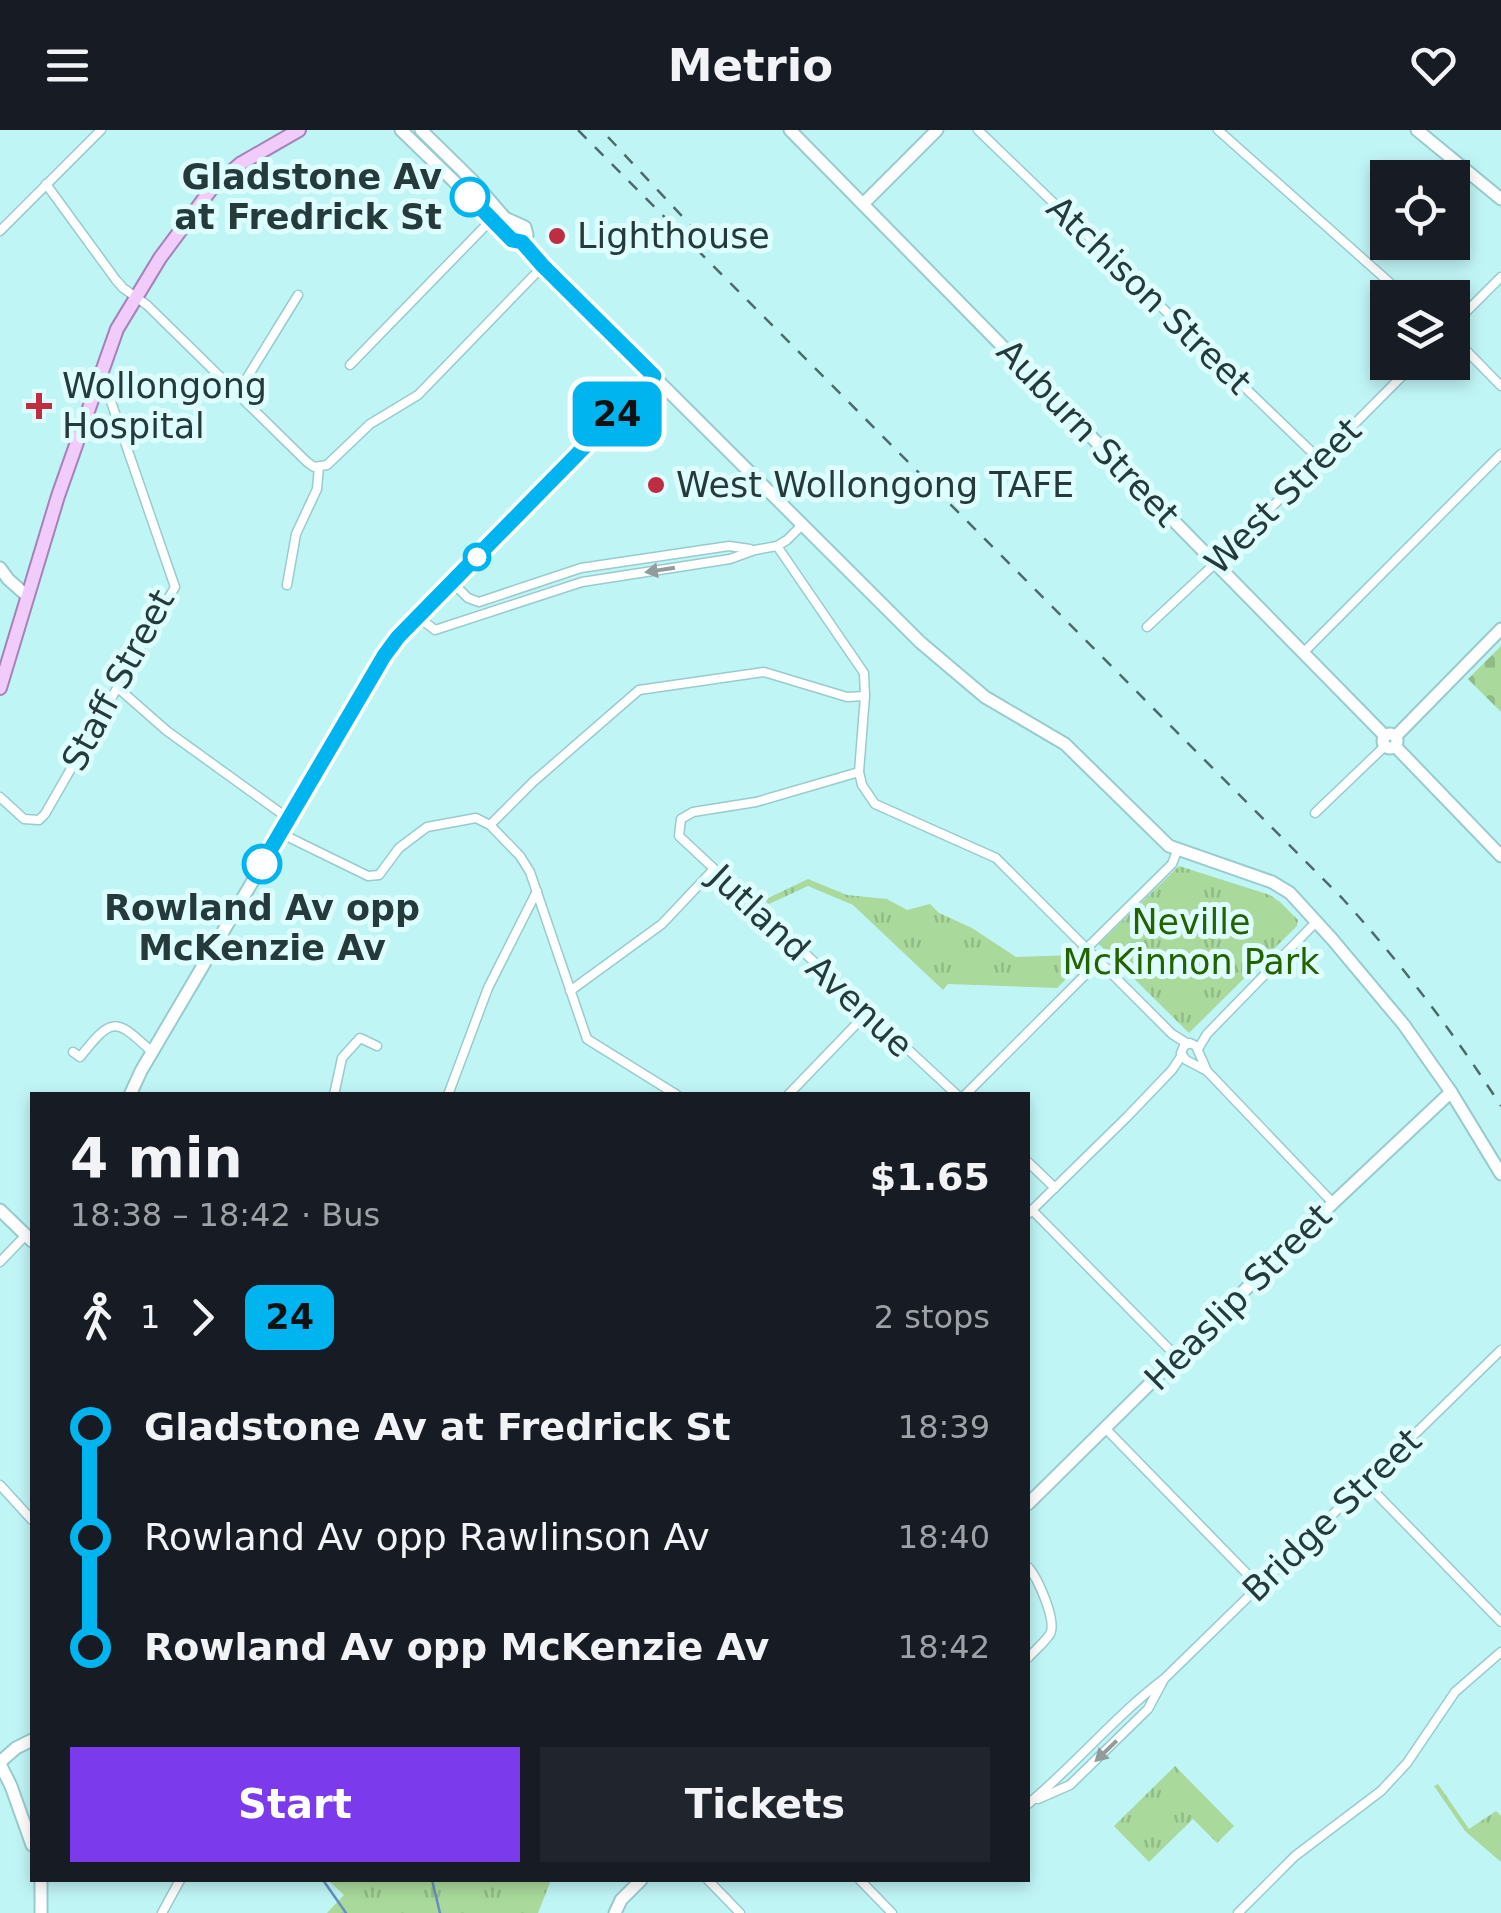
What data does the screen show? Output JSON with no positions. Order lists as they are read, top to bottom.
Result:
{
  "streets": {
    "street": [
      "Atchison Street",
      "Auburn Street",
      "West Street",
      "Staff Street",
      "Jutland Avenue",
      "Heaslip Street",
      "Bridge Street"
    ]
  },
  "crossings": [
    ["Atchison Street", "West Street"],
    ["Auburn Street", "West Street"]
  ],
  "parks": ["Neville McKinnon Park"],
  "places": {
    "other": [
      "Gladstone Av at Fredrick St",
      "Lighthouse",
      "West Wollongong TAFE",
      "Rowland Av opp McKenzie Av"
    ],
    "health": ["Wollongong Hospital"]
  },
  "lines": ["bus line 24"],
  "page": {
    "header": "Metrio",
    "on_map": "24",
    "heading": ["4 min", "18:38 – 18:42 · Bus", "$1.65"],
    "legs": ["1", "24", "2 stops"],
    "list": [
      {
        "name": "Gladstone Av at Fredrick St",
        "value": "18:39"
      },
      {
        "name": "Rowland Av opp Rawlinson Av",
        "value": "18:40"
      },
      {
        "name": "Rowland Av opp McKenzie Av",
        "value": "18:42"
      }
    ],
    "buttons": ["Start", "Tickets"]
  }
}
